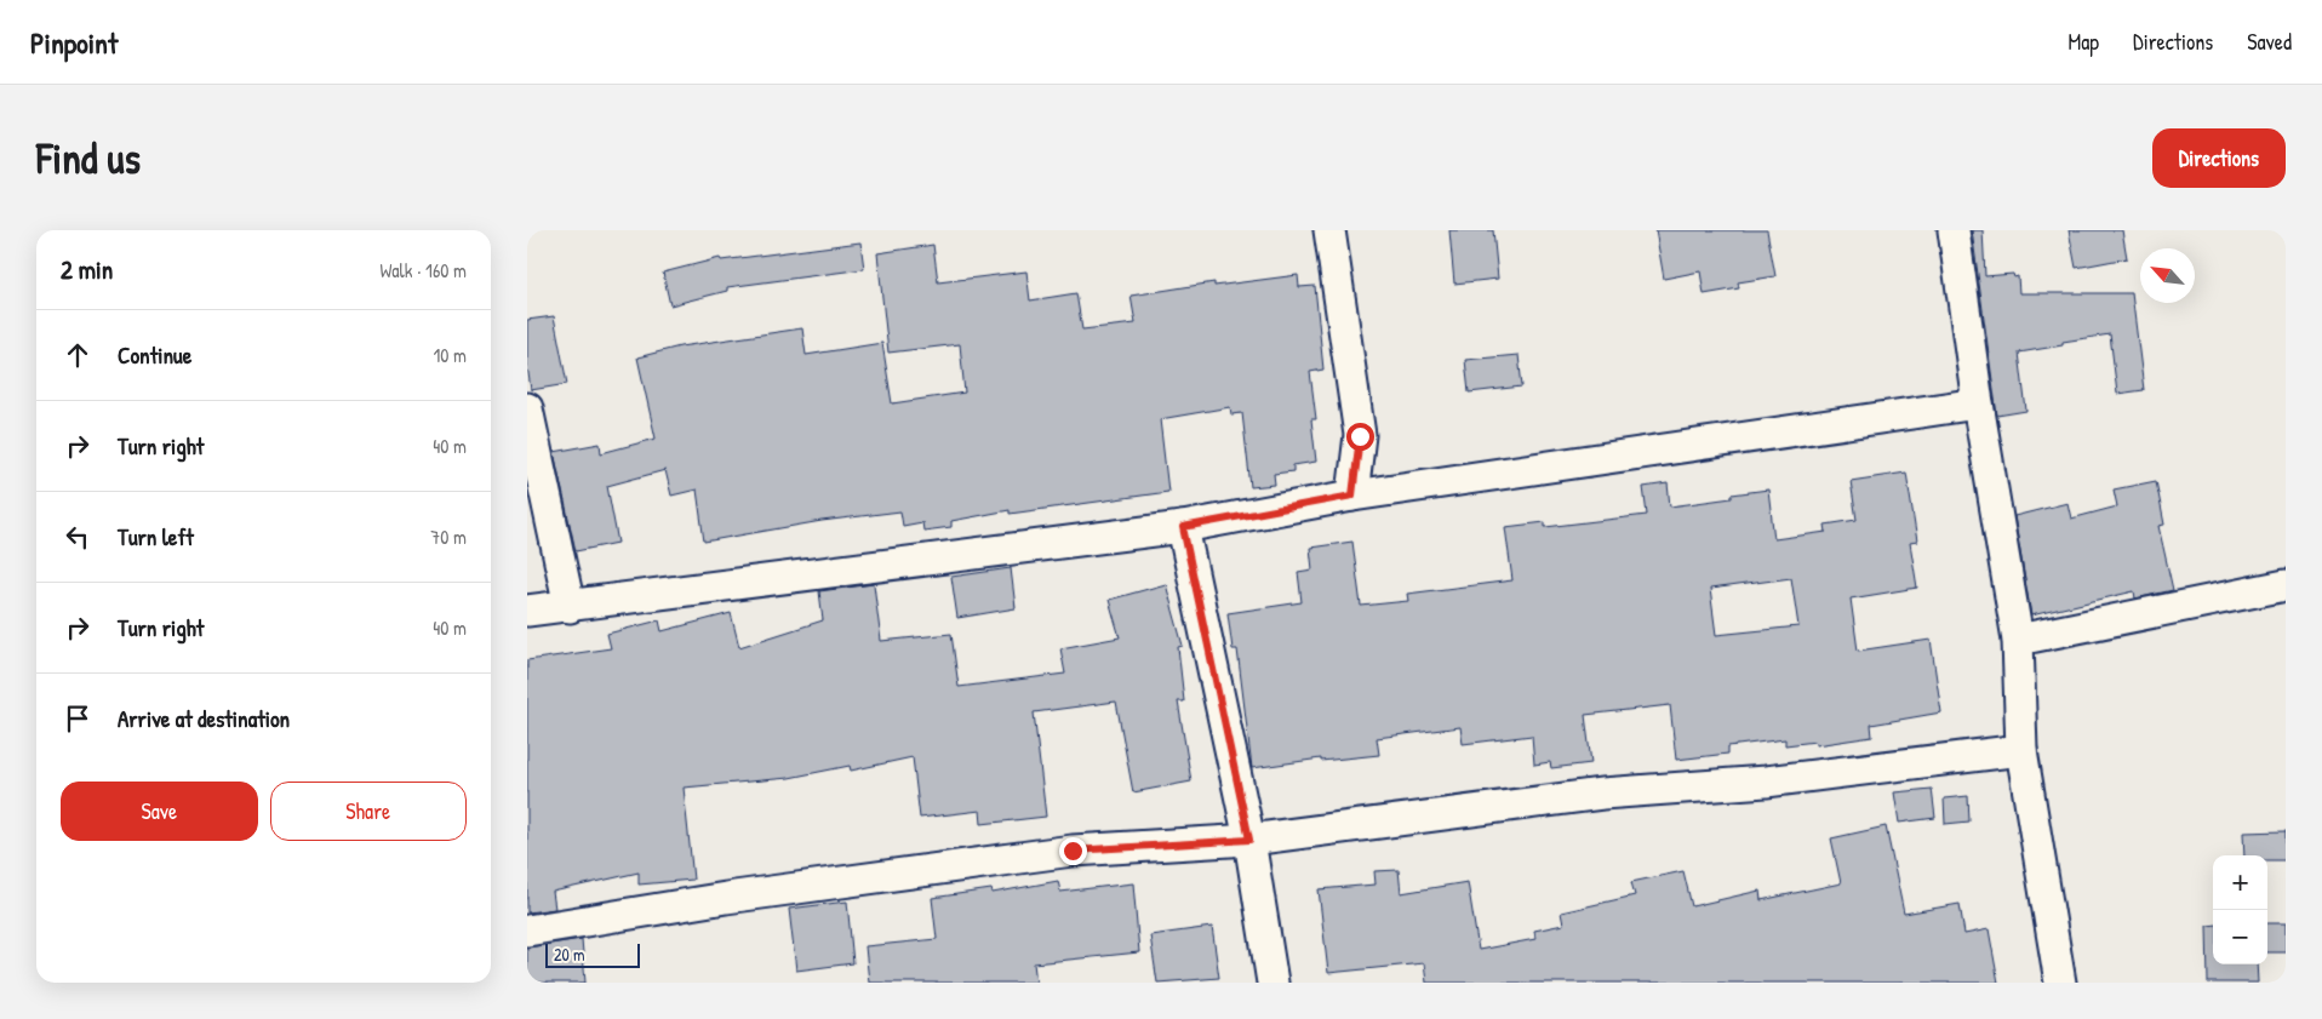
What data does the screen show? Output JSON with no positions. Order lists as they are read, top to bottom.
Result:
{
  "scale_bar": "20 m",
  "north": "top left",
  "page": {
    "header": "Pinpoint",
    "nav": ["Map", "Directions", "Saved"],
    "buttons": [
      "Directions",
      ["Save", "Share"]
    ],
    "title": "Find us",
    "heading": ["2 min", "Walk · 160 m"],
    "list": [
      ["Continue", "10 m"],
      ["Turn right", "40 m"],
      ["Turn left", "70 m"],
      ["Turn right", "40 m"],
      "Arrive at destination"
    ],
    "map_buttons": ["+", "−"],
    "scale": "20 m"
  }
}
